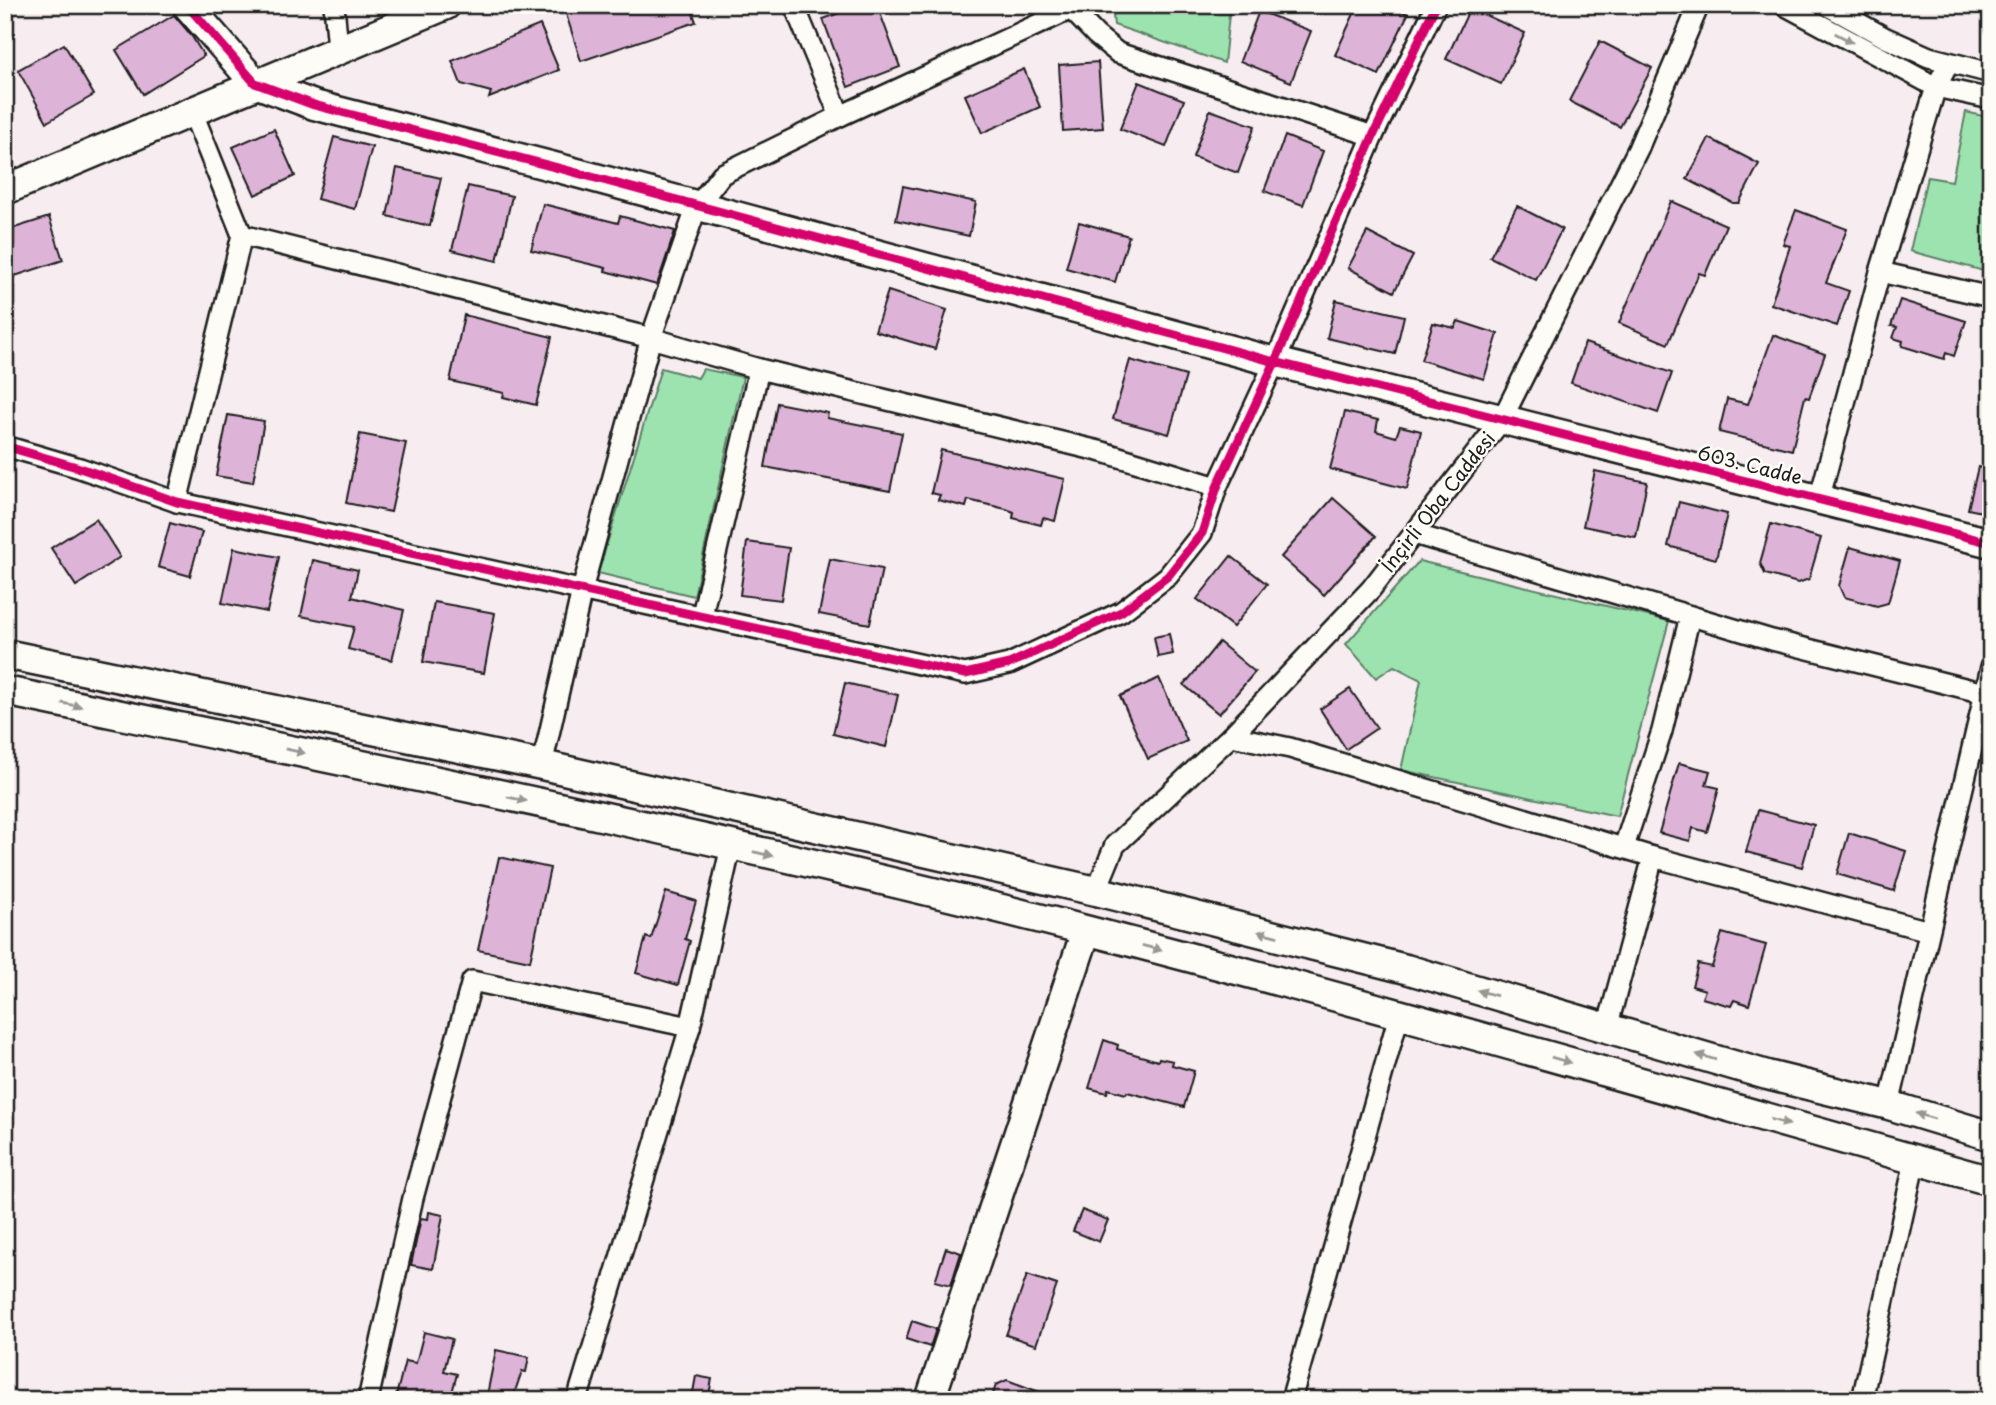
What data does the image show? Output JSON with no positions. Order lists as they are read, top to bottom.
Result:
{
  "streets": {
    "main road": ["603. Cadde"],
    "street": ["İnçirli Oba Caddesi"]
  },
  "crossings": [
    ["603. Cadde", "İnçirli Oba Caddesi"]
  ]
}
